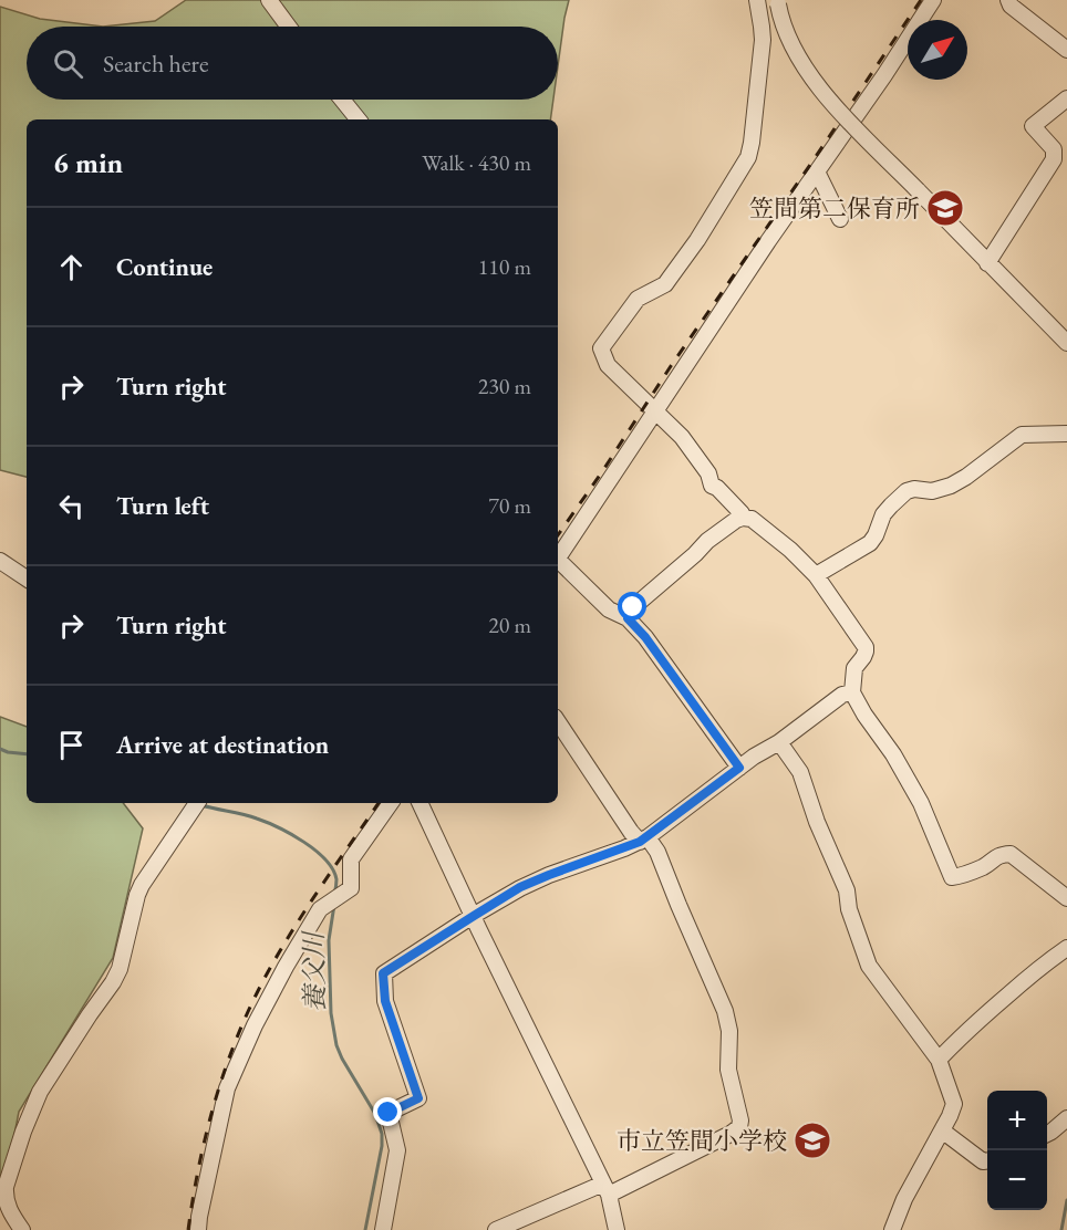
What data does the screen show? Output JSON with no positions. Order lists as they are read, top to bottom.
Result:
{
  "water": ["養父川"],
  "places": {
    "school or university": ["笠間第二保育所", "市立笠間小学校"]
  },
  "north": "top right",
  "page": {
    "search": "Search here",
    "heading": ["6 min", "Walk · 430 m"],
    "list": [
      ["Continue", "110 m"],
      ["Turn right", "230 m"],
      ["Turn left", "70 m"],
      ["Turn right", "20 m"],
      "Arrive at destination"
    ],
    "map_buttons": ["+", "−"]
  }
}
